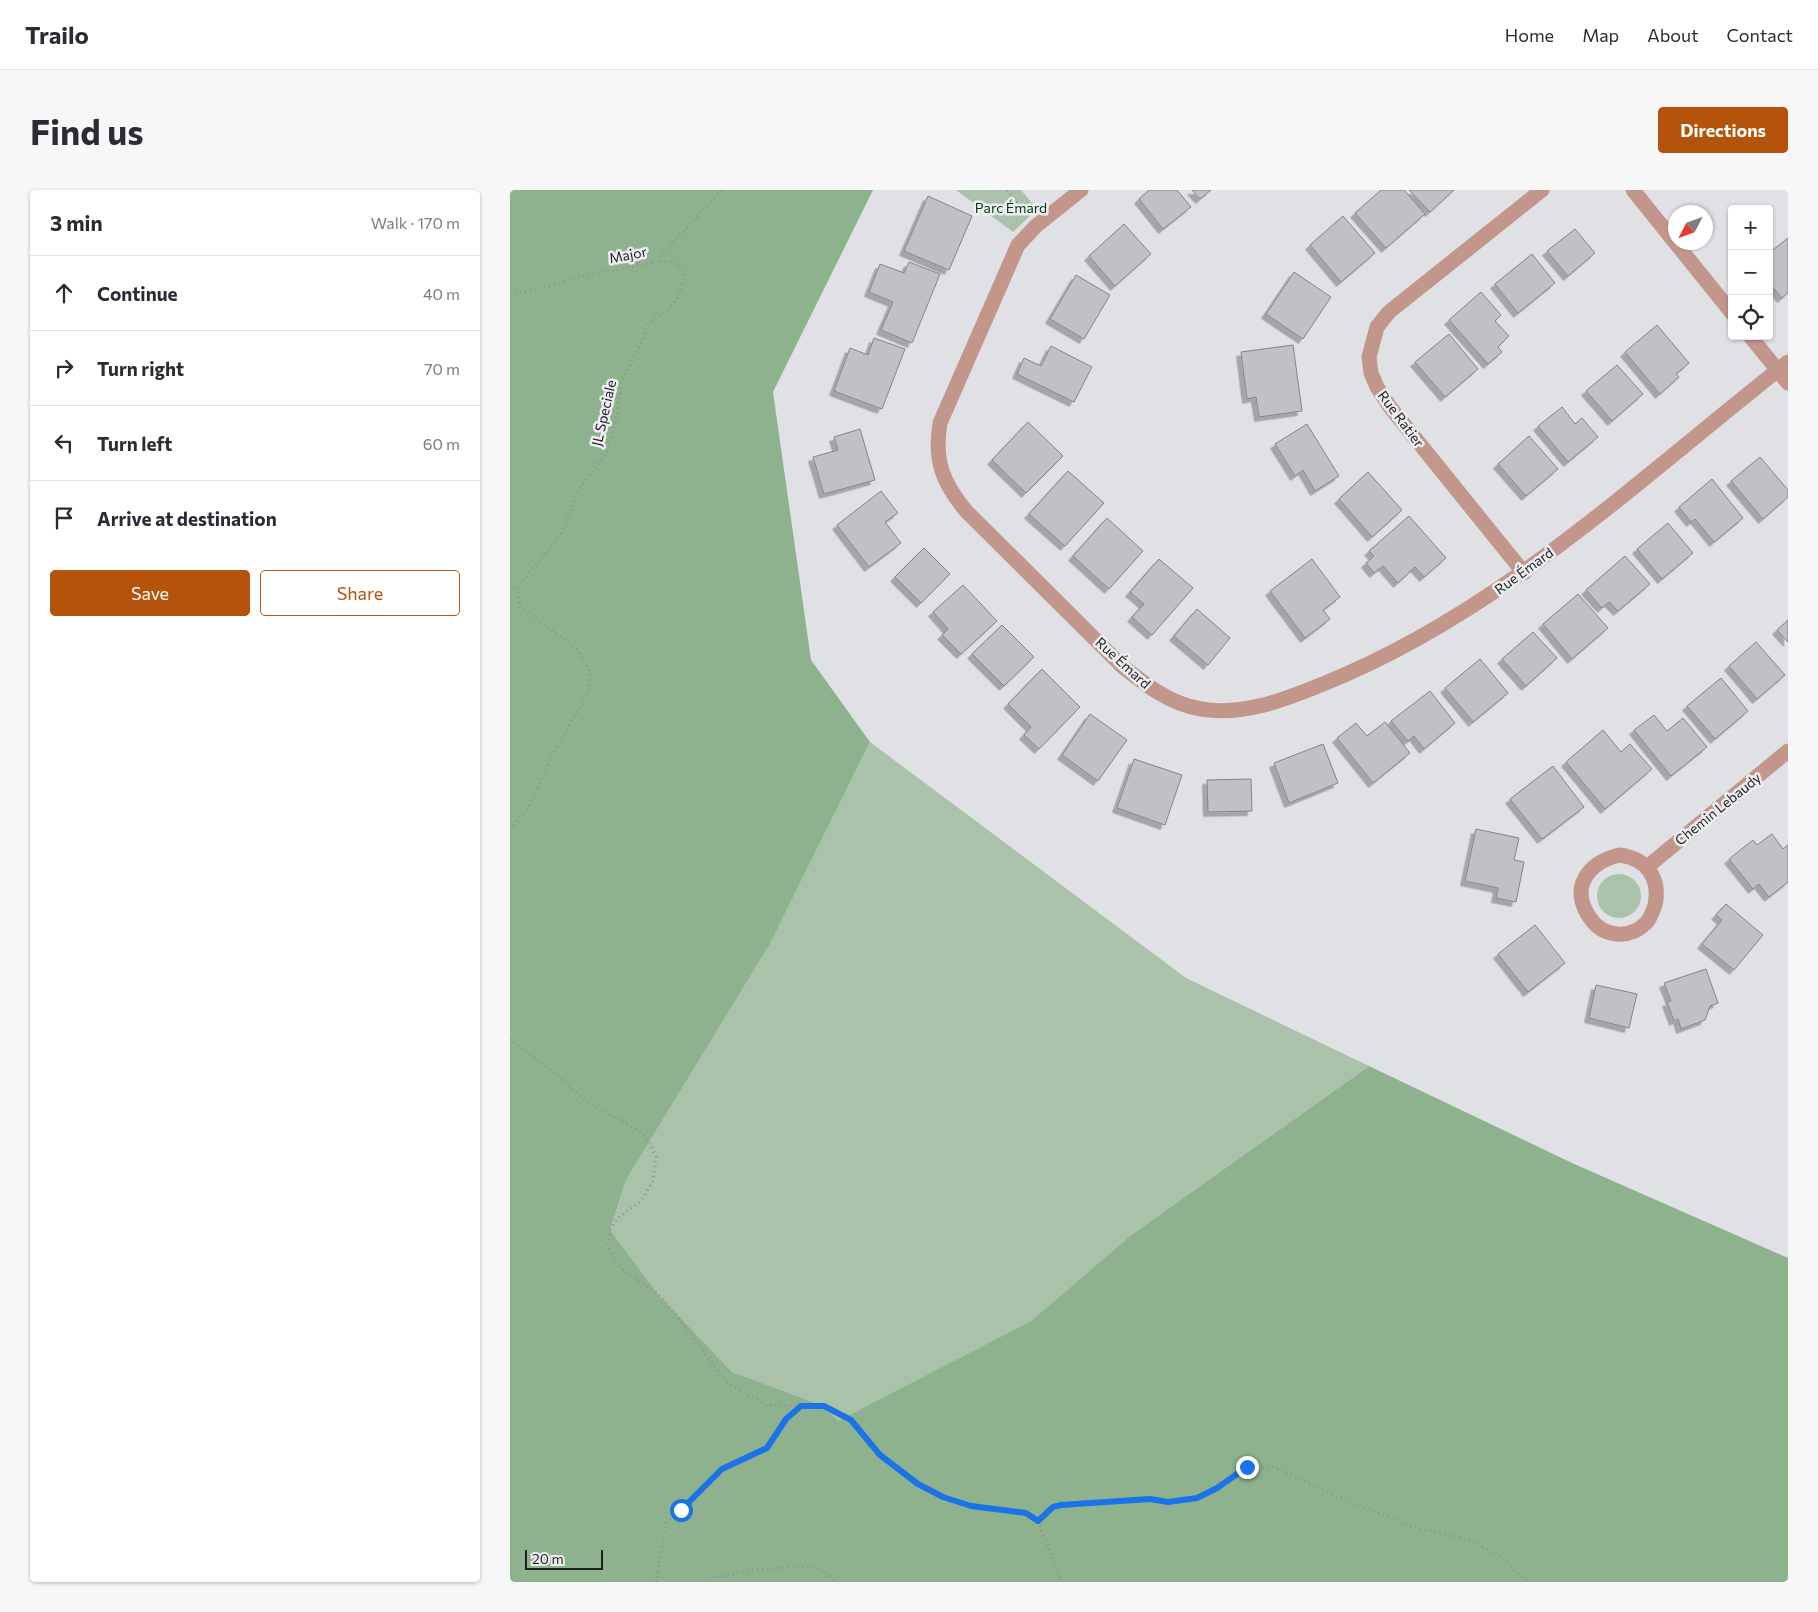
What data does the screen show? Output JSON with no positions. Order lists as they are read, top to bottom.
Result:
{
  "streets": {
    "street": ["Rue Ratier", "Rue Émard", "Chemin Lebaudy"],
    "path": ["Major", "JL Speciale"]
  },
  "crossings": [
    ["Major", "JL Speciale"],
    ["Rue Ratier", "Rue Émard"]
  ],
  "parks": ["Parc Émard"],
  "scale_bar": "20 m",
  "north": "bottom left",
  "page": {
    "header": "Trailo",
    "nav": [
      "Home",
      "Map",
      "About",
      "Contact"
    ],
    "buttons": [
      "Directions",
      ["Save", "Share"]
    ],
    "title": "Find us",
    "heading": ["3 min", "Walk · 170 m"],
    "map_buttons": ["+", "−"],
    "list": [
      ["Continue", "40 m"],
      ["Turn right", "70 m"],
      ["Turn left", "60 m"],
      "Arrive at destination"
    ],
    "scale": "20 m"
  }
}
